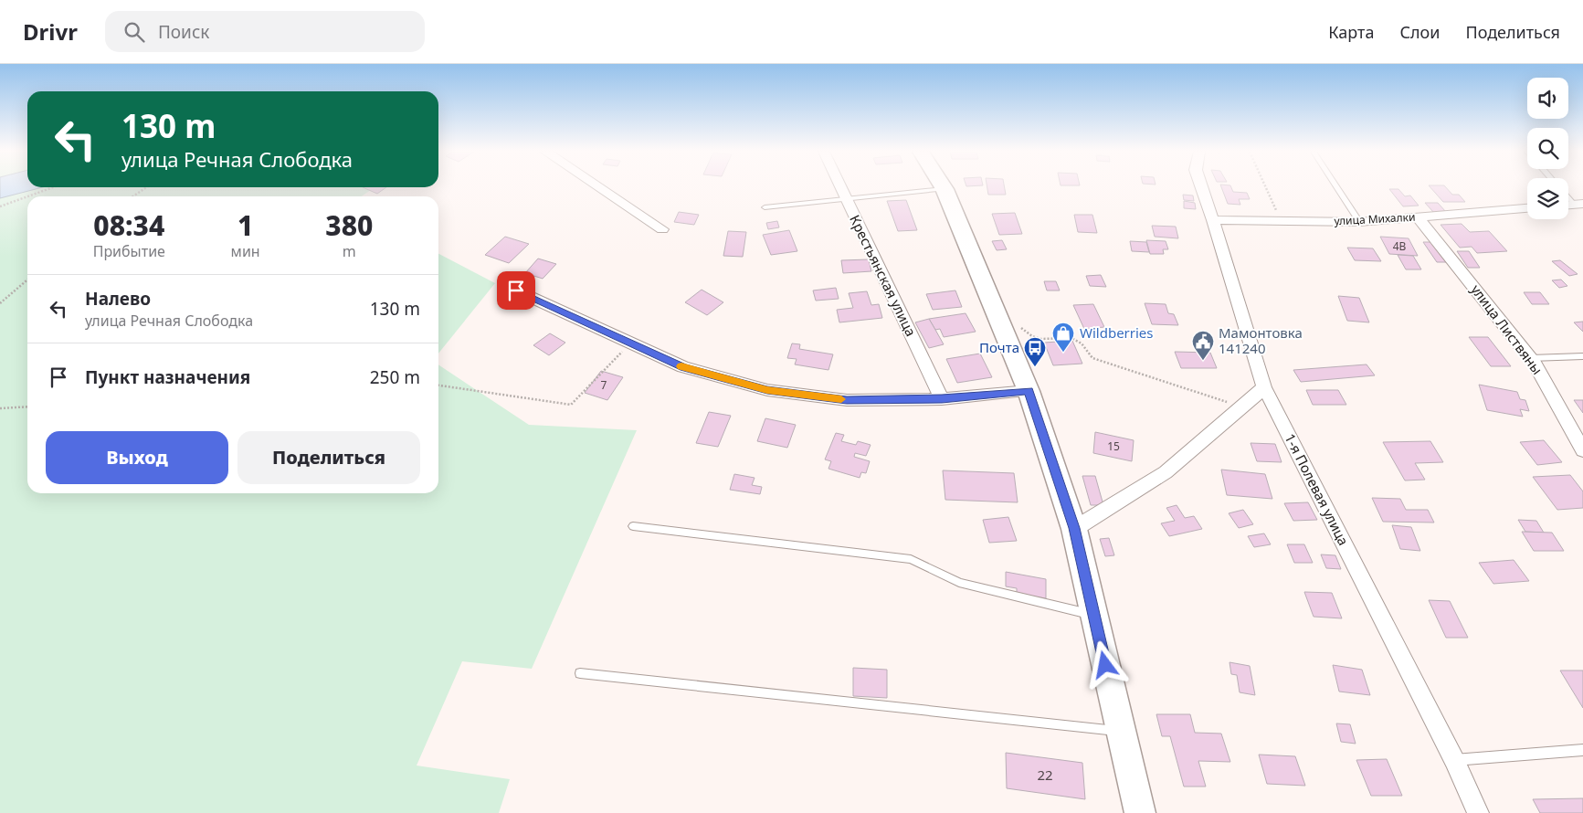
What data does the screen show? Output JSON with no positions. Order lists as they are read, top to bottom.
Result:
{
  "streets": {
    "street": [
      "улица Михалки",
      "Крестьянская улица",
      "улица Листвяны",
      "1-я Полевая улица"
    ]
  },
  "crossings": [
    ["улица Михалки", "улица Листвяны"],
    ["улица Михалки", "1-я Полевая улица"]
  ],
  "places": {
    "shop": ["Wildberries"],
    "public building": ["Мамонтовка 141240"],
    "bus stop": ["Почта"]
  },
  "house_numbers": [
    "4В",
    "7",
    "15",
    "22"
  ],
  "page": {
    "header": "Drivr",
    "search": "Поиск",
    "nav": ["Карта", "Слои", "Поделиться"],
    "turn": ["130 m", "улица Речная Слободка"],
    "eta": [
      "08:34",
      "Прибытие",
      "1",
      "мин",
      "380",
      "m"
    ],
    "list": [
      {
        "name": "Налево",
        "note": "улица Речная Слободка",
        "value": "130 m"
      },
      {
        "name": "Пункт назначения",
        "value": "250 m"
      }
    ],
    "buttons": ["Выход", "Поделиться"]
  }
}
